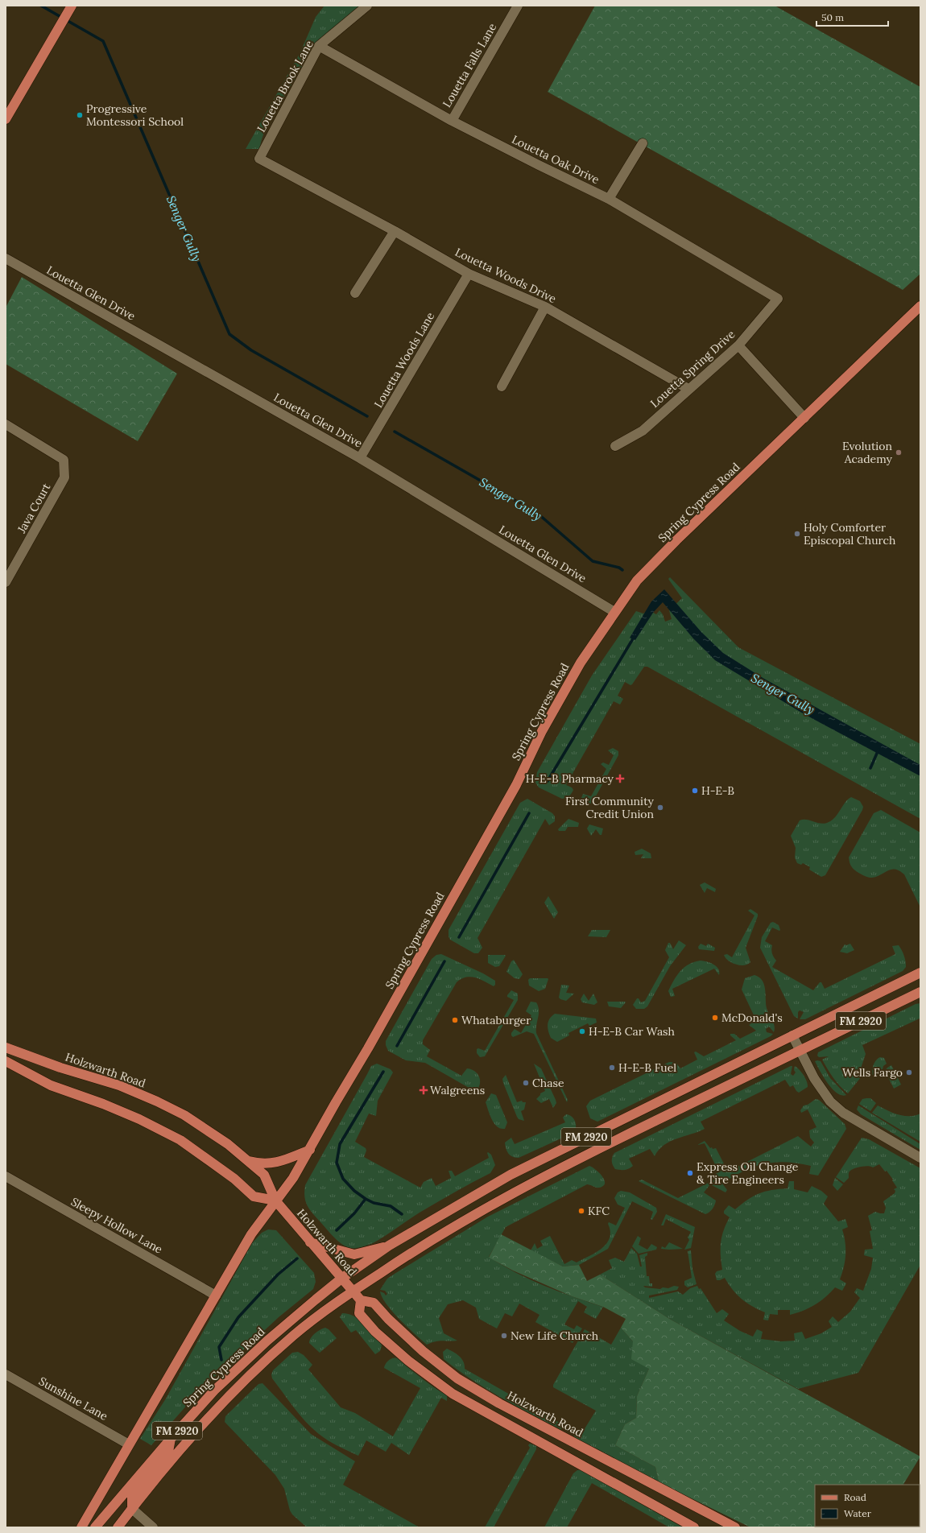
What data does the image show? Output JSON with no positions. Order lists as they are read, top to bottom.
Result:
{
  "streets": {
    "main road": ["Spring Cypress Road", "FM 2920", "Holzwarth Road"],
    "street": [
      "Louetta Falls Lane",
      "Louetta Brook Lane",
      "Louetta Oak Drive",
      "Louetta Woods Drive",
      "Louetta Glen Drive",
      "Louetta Woods Lane",
      "Louetta Spring Drive",
      "Java Court",
      "Sleepy Hollow Lane",
      "Sunshine Lane"
    ]
  },
  "crossings": [
    ["Louetta Falls Lane", "Louetta Oak Drive"],
    ["Louetta Brook Lane", "Louetta Oak Drive"],
    ["Louetta Brook Lane", "Louetta Woods Drive"],
    ["Louetta Oak Drive", "Louetta Spring Drive"],
    ["Louetta Woods Drive", "Louetta Woods Lane"],
    ["Louetta Woods Drive", "Louetta Spring Drive"],
    ["Louetta Glen Drive", "Louetta Woods Lane"],
    ["Louetta Glen Drive", "Spring Cypress Road"],
    ["Spring Cypress Road", "FM 2920"],
    ["Spring Cypress Road", "Holzwarth Road"],
    ["Spring Cypress Road", "Sleepy Hollow Lane"],
    ["Spring Cypress Road", "Sunshine Lane"],
    ["FM 2920", "Holzwarth Road"]
  ],
  "water": ["Senger Gully"],
  "places": {
    "other": [
      "Progressive Montessori School",
      "Evolution Academy",
      "Holy Comforter Episcopal Church",
      "H-E-B",
      "First Community Credit Union",
      "McDonald's",
      "Whataburger",
      "H-E-B Car Wash",
      "H-E-B Fuel",
      "Wells Fargo",
      "Chase",
      "Express Oil Change & Tire Engineers",
      "KFC",
      "New Life Church"
    ],
    "health": ["H-E-B Pharmacy", "Walgreens"]
  },
  "legend": ["Road", "Water"],
  "scale_bar": "50 m"
}
